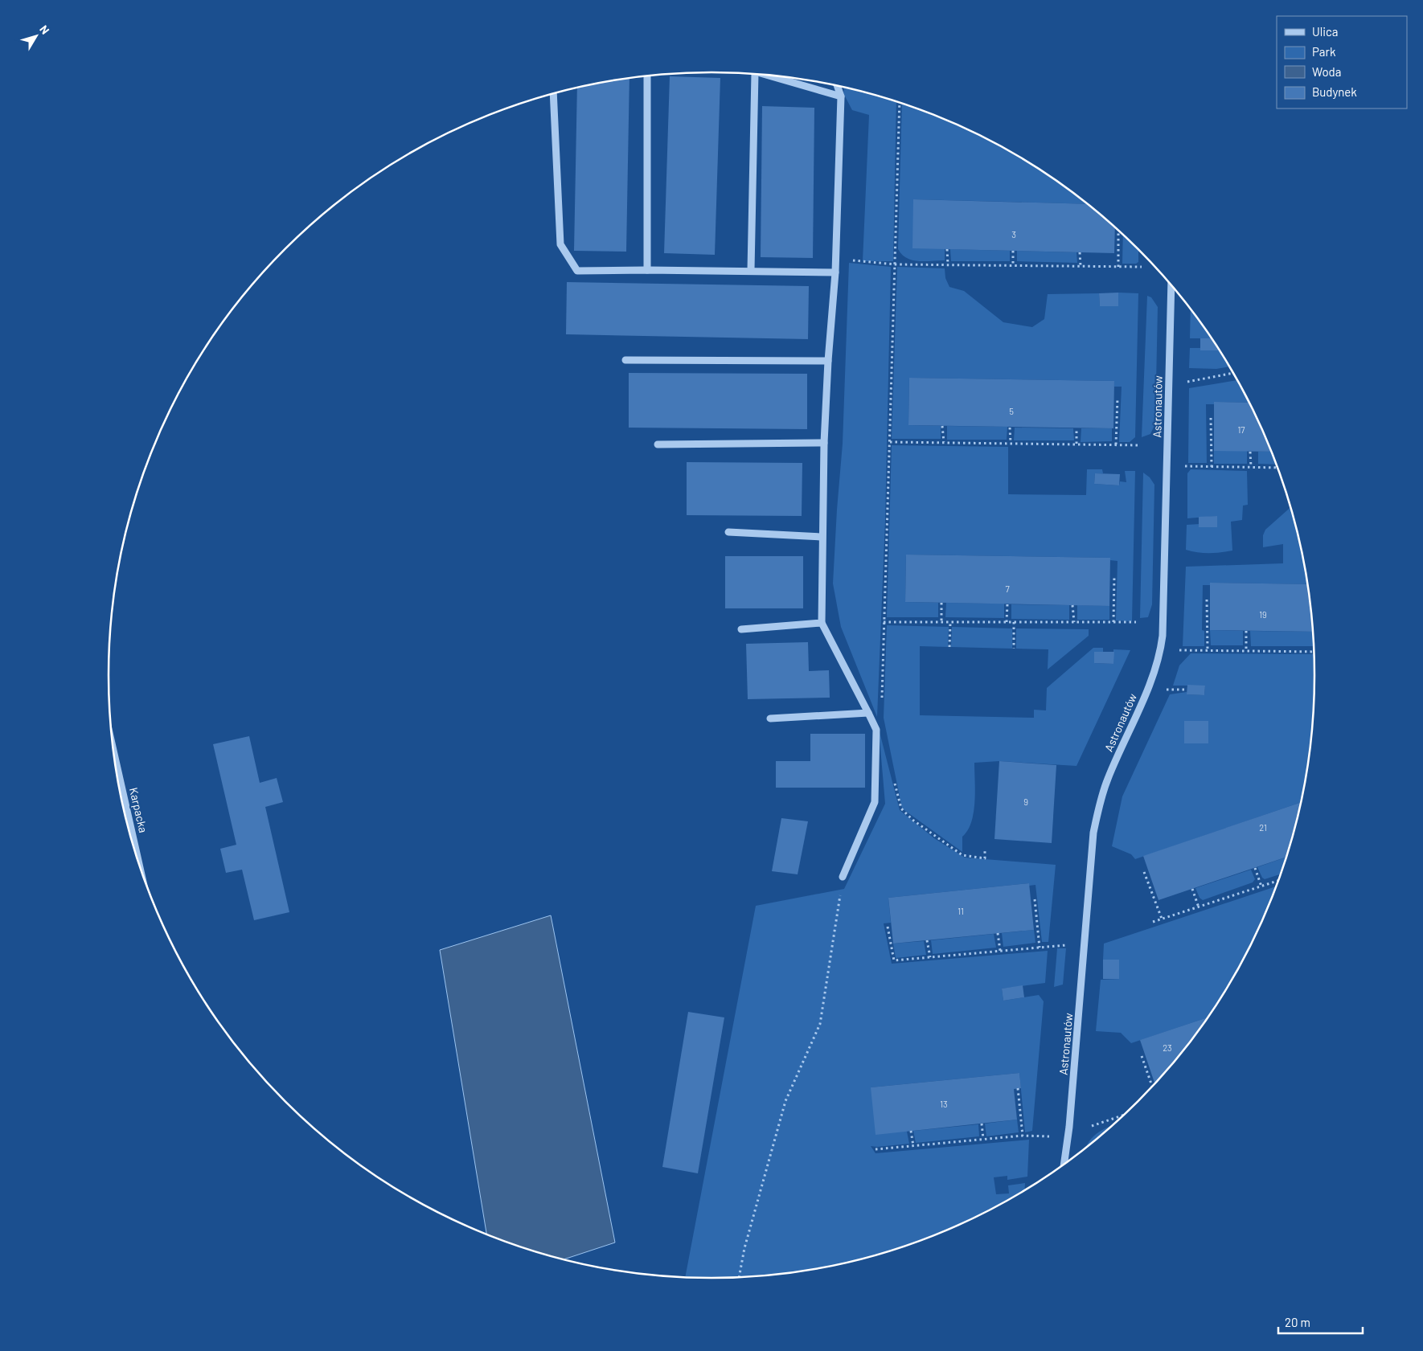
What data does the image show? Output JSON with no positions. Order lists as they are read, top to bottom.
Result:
{
  "streets": {
    "street": ["Astronautów", "Karpacka"]
  },
  "house_numbers": [
    "3",
    "5",
    "17",
    "7",
    "19",
    "9",
    "21",
    "11",
    "23",
    "13"
  ],
  "legend": [
    "Ulica",
    "Park",
    "Woda",
    "Budynek"
  ],
  "scale_bar": "20 m",
  "north": "top right"
}
